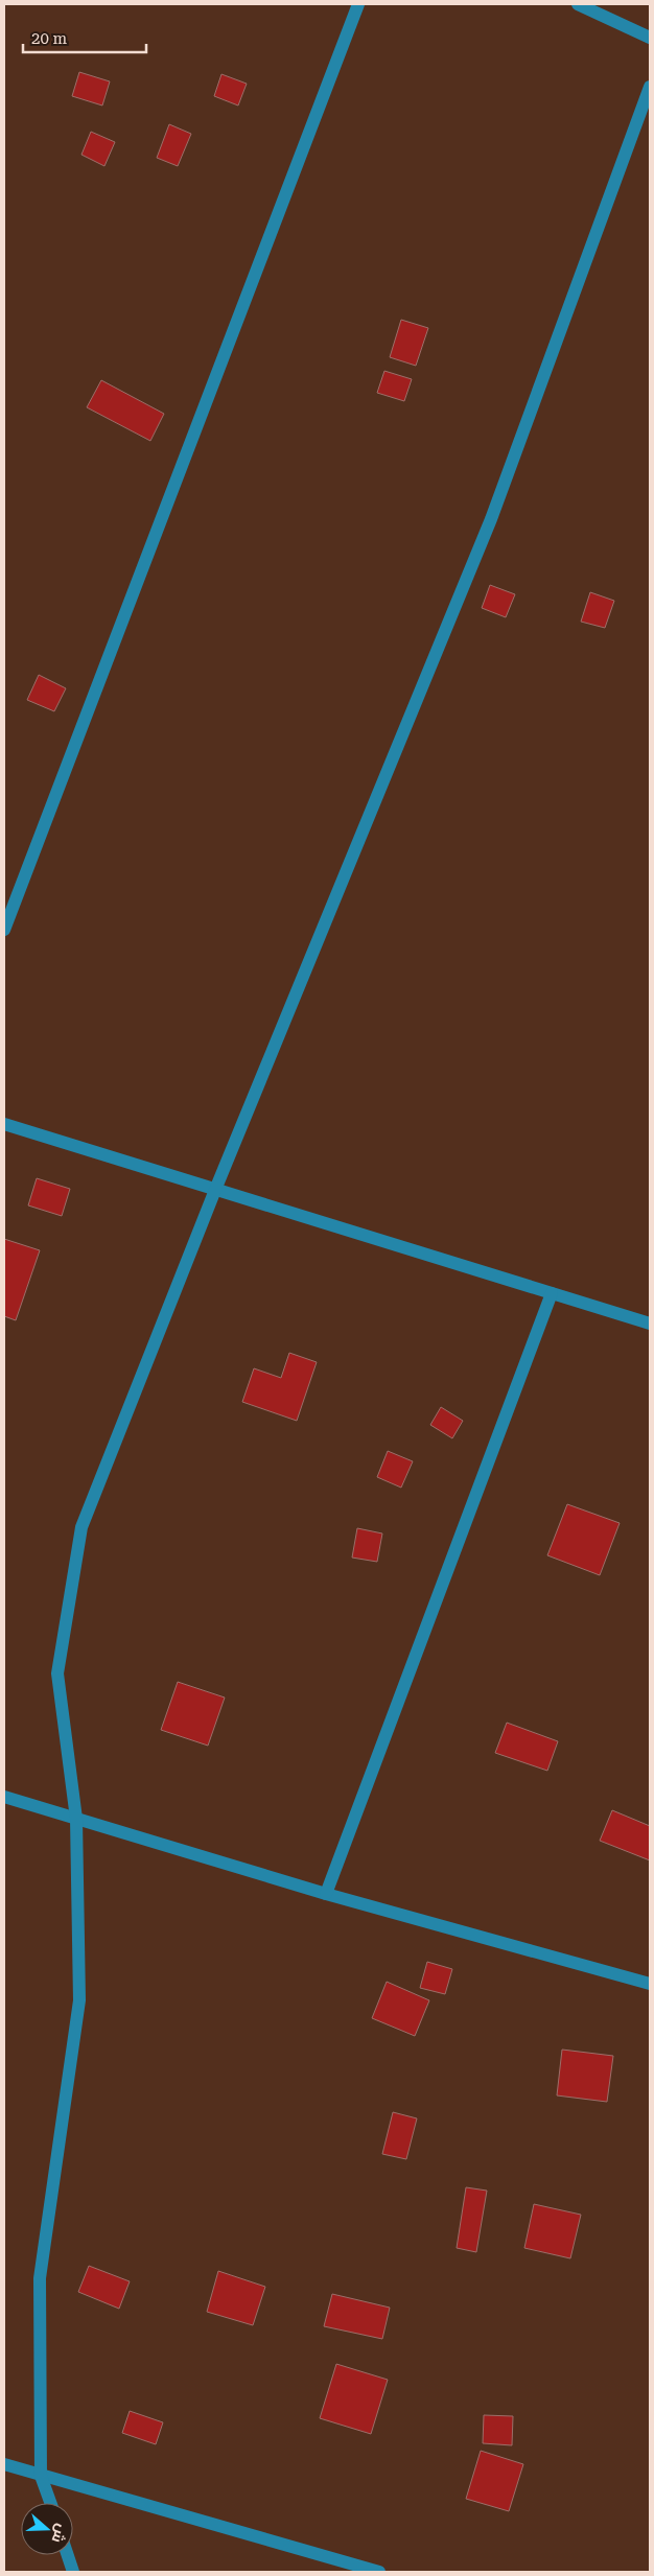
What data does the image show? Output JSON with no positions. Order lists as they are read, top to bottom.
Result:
{
  "scale_bar": "20 m",
  "north": "right"
}
